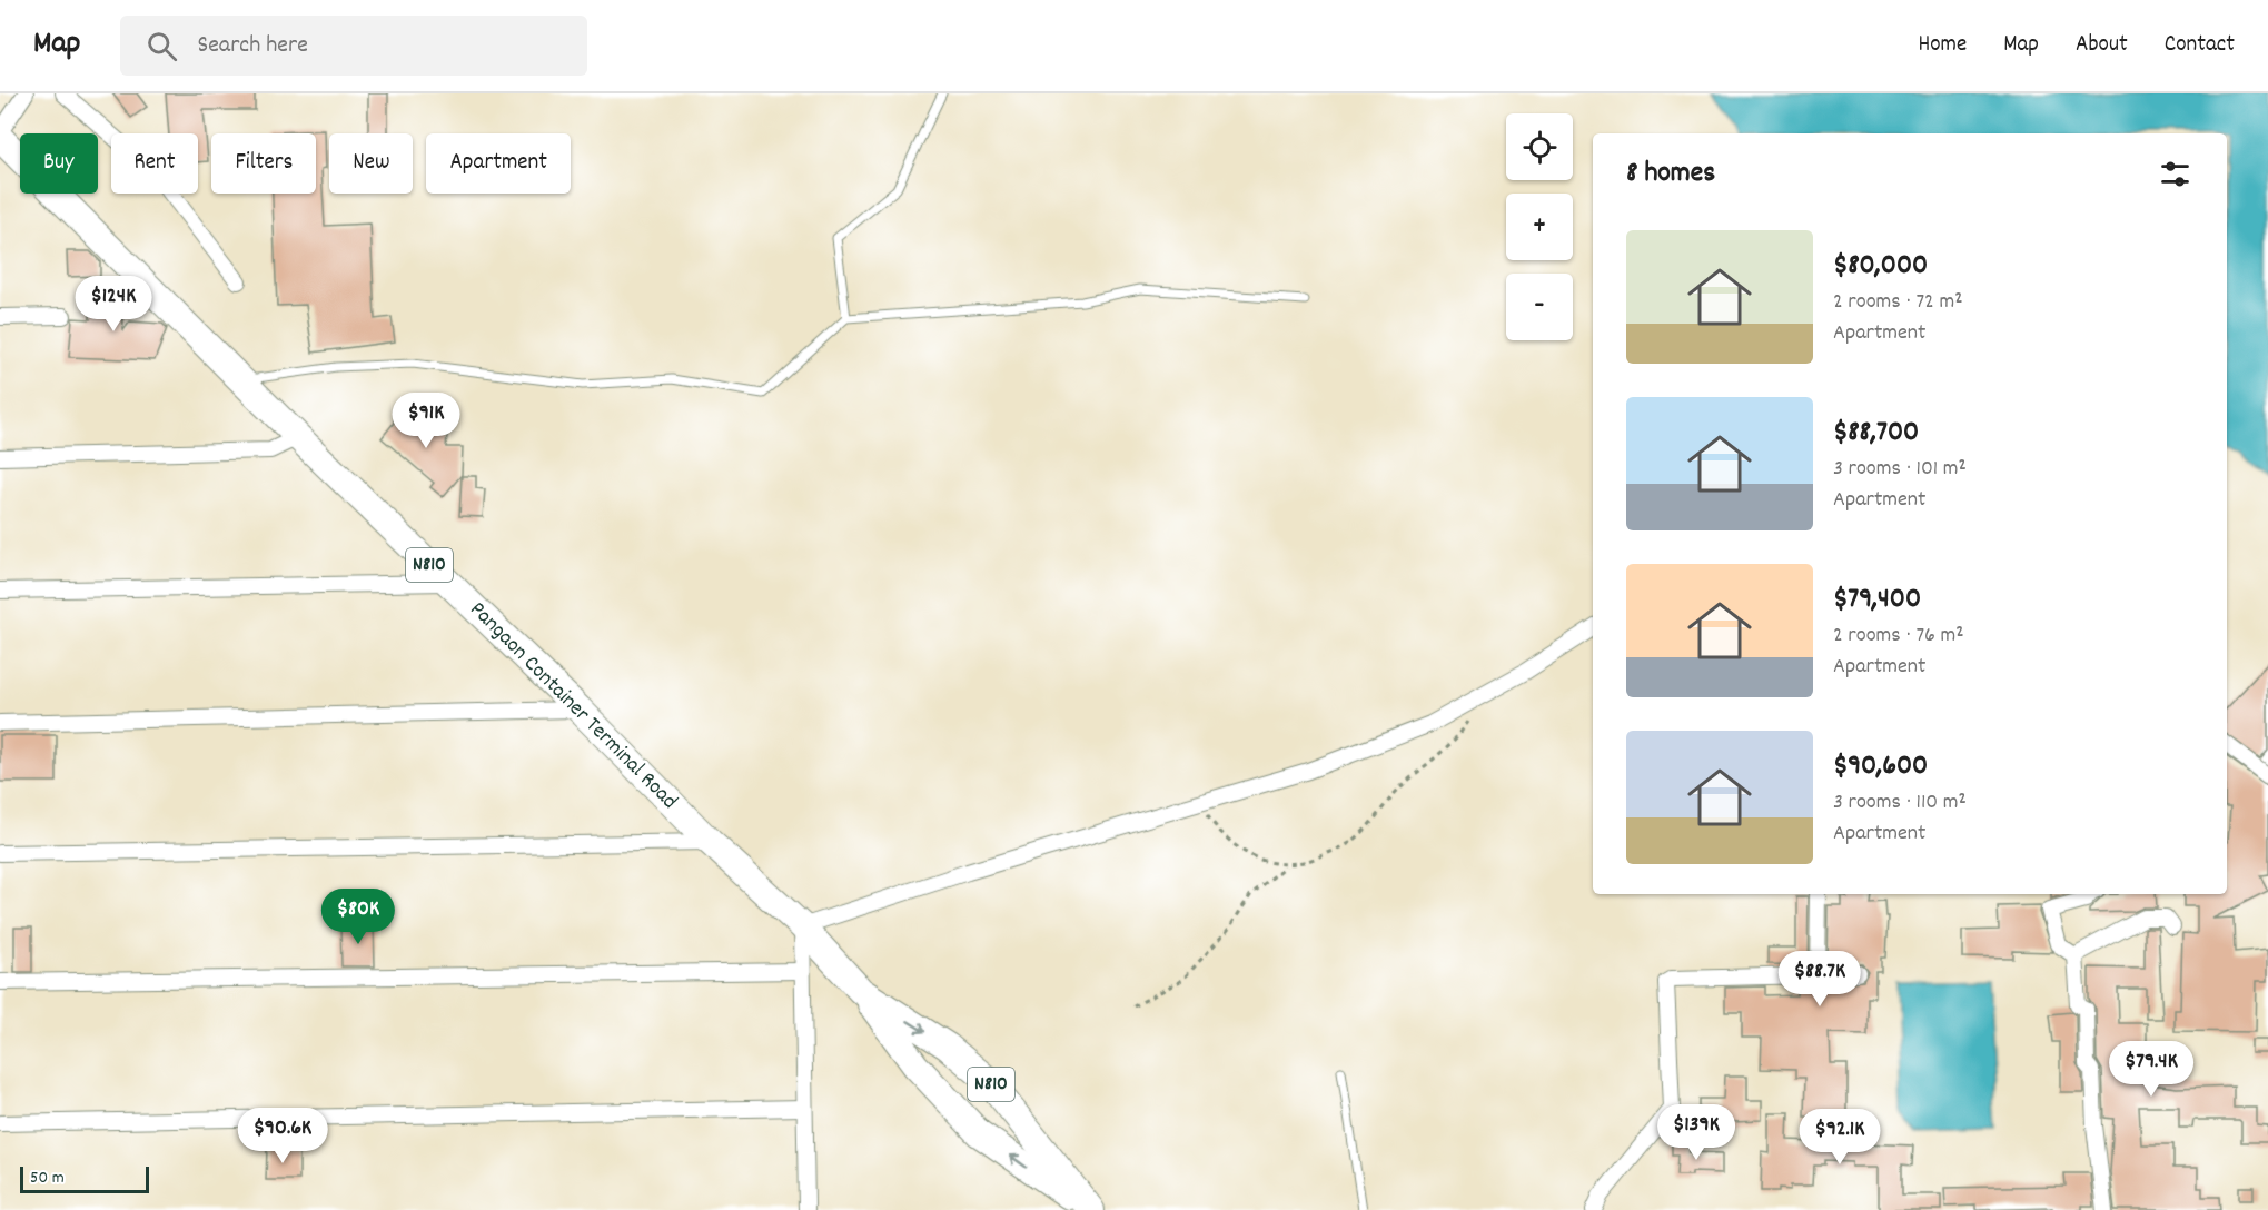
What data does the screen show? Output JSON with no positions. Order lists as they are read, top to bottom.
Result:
{
  "streets": {
    "highway": ["N810", "Pangaon Container Terminal Road"]
  },
  "crossings": [
    ["N810", "Pangaon Container Terminal Road"]
  ],
  "scale_bar": "50 m",
  "page": {
    "header": "Map",
    "search": "Search here",
    "nav": [
      "Home",
      "Map",
      "About",
      "Contact"
    ],
    "map_buttons": ["+", "−"],
    "chip": [
      "Buy",
      "Rent",
      "Filters",
      "New",
      "Apartment"
    ],
    "heading": "8 homes",
    "list": [
      {
        "name": "$80,000",
        "note": "2 rooms · 72 m² · Apartment"
      },
      {
        "name": "$88,700",
        "note": "3 rooms · 101 m² · Apartment"
      },
      {
        "name": "$79,400",
        "note": "2 rooms · 76 m² · Apartment"
      },
      {
        "name": "$90,600",
        "note": "3 rooms · 110 m² · Apartment"
      }
    ],
    "price": [
      "$124K",
      "$91K",
      "$80K",
      "$88.7K",
      "$79.4K",
      "$139K",
      "$90.6K",
      "$92.1K"
    ],
    "scale": "50 m"
  }
}
